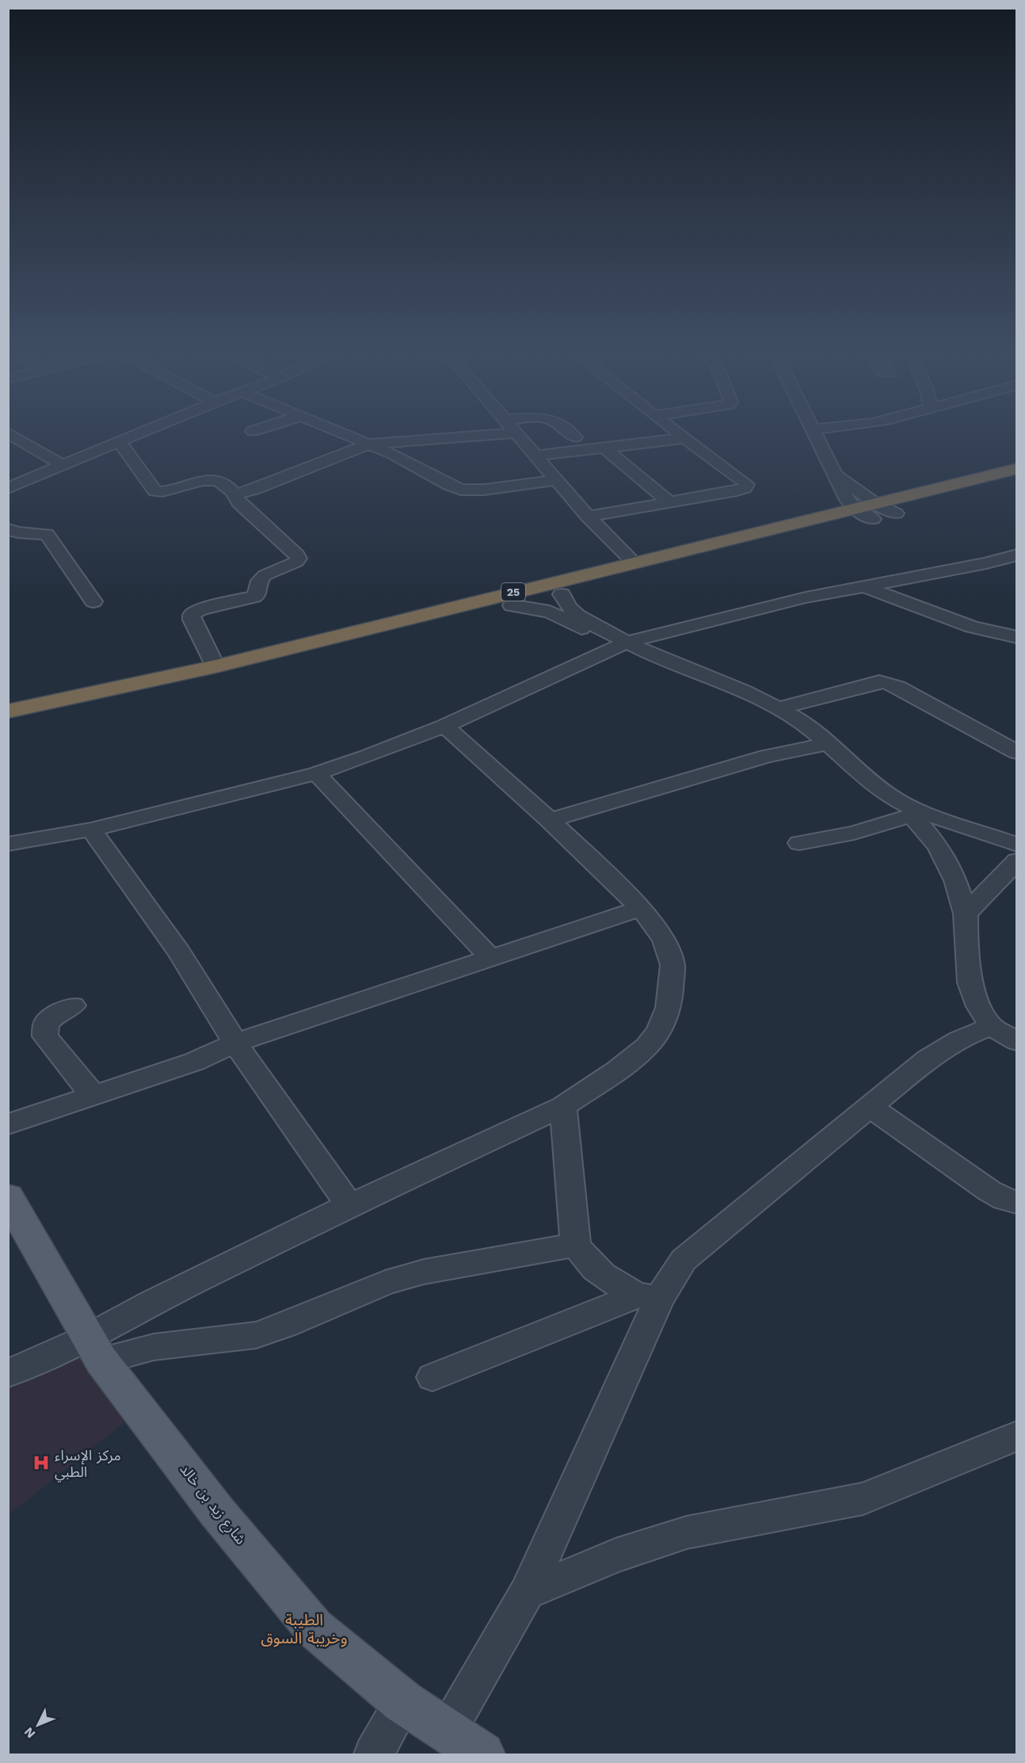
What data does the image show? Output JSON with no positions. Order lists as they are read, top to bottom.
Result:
{
  "streets": {
    "highway": ["25"],
    "main road": ["شارع زيد بن خالد"]
  },
  "districts": ["الطيبة وخريبة السوق"],
  "places": {
    "hospital": ["مركز الإسراء الطبي"]
  },
  "north": "bottom left"
}
